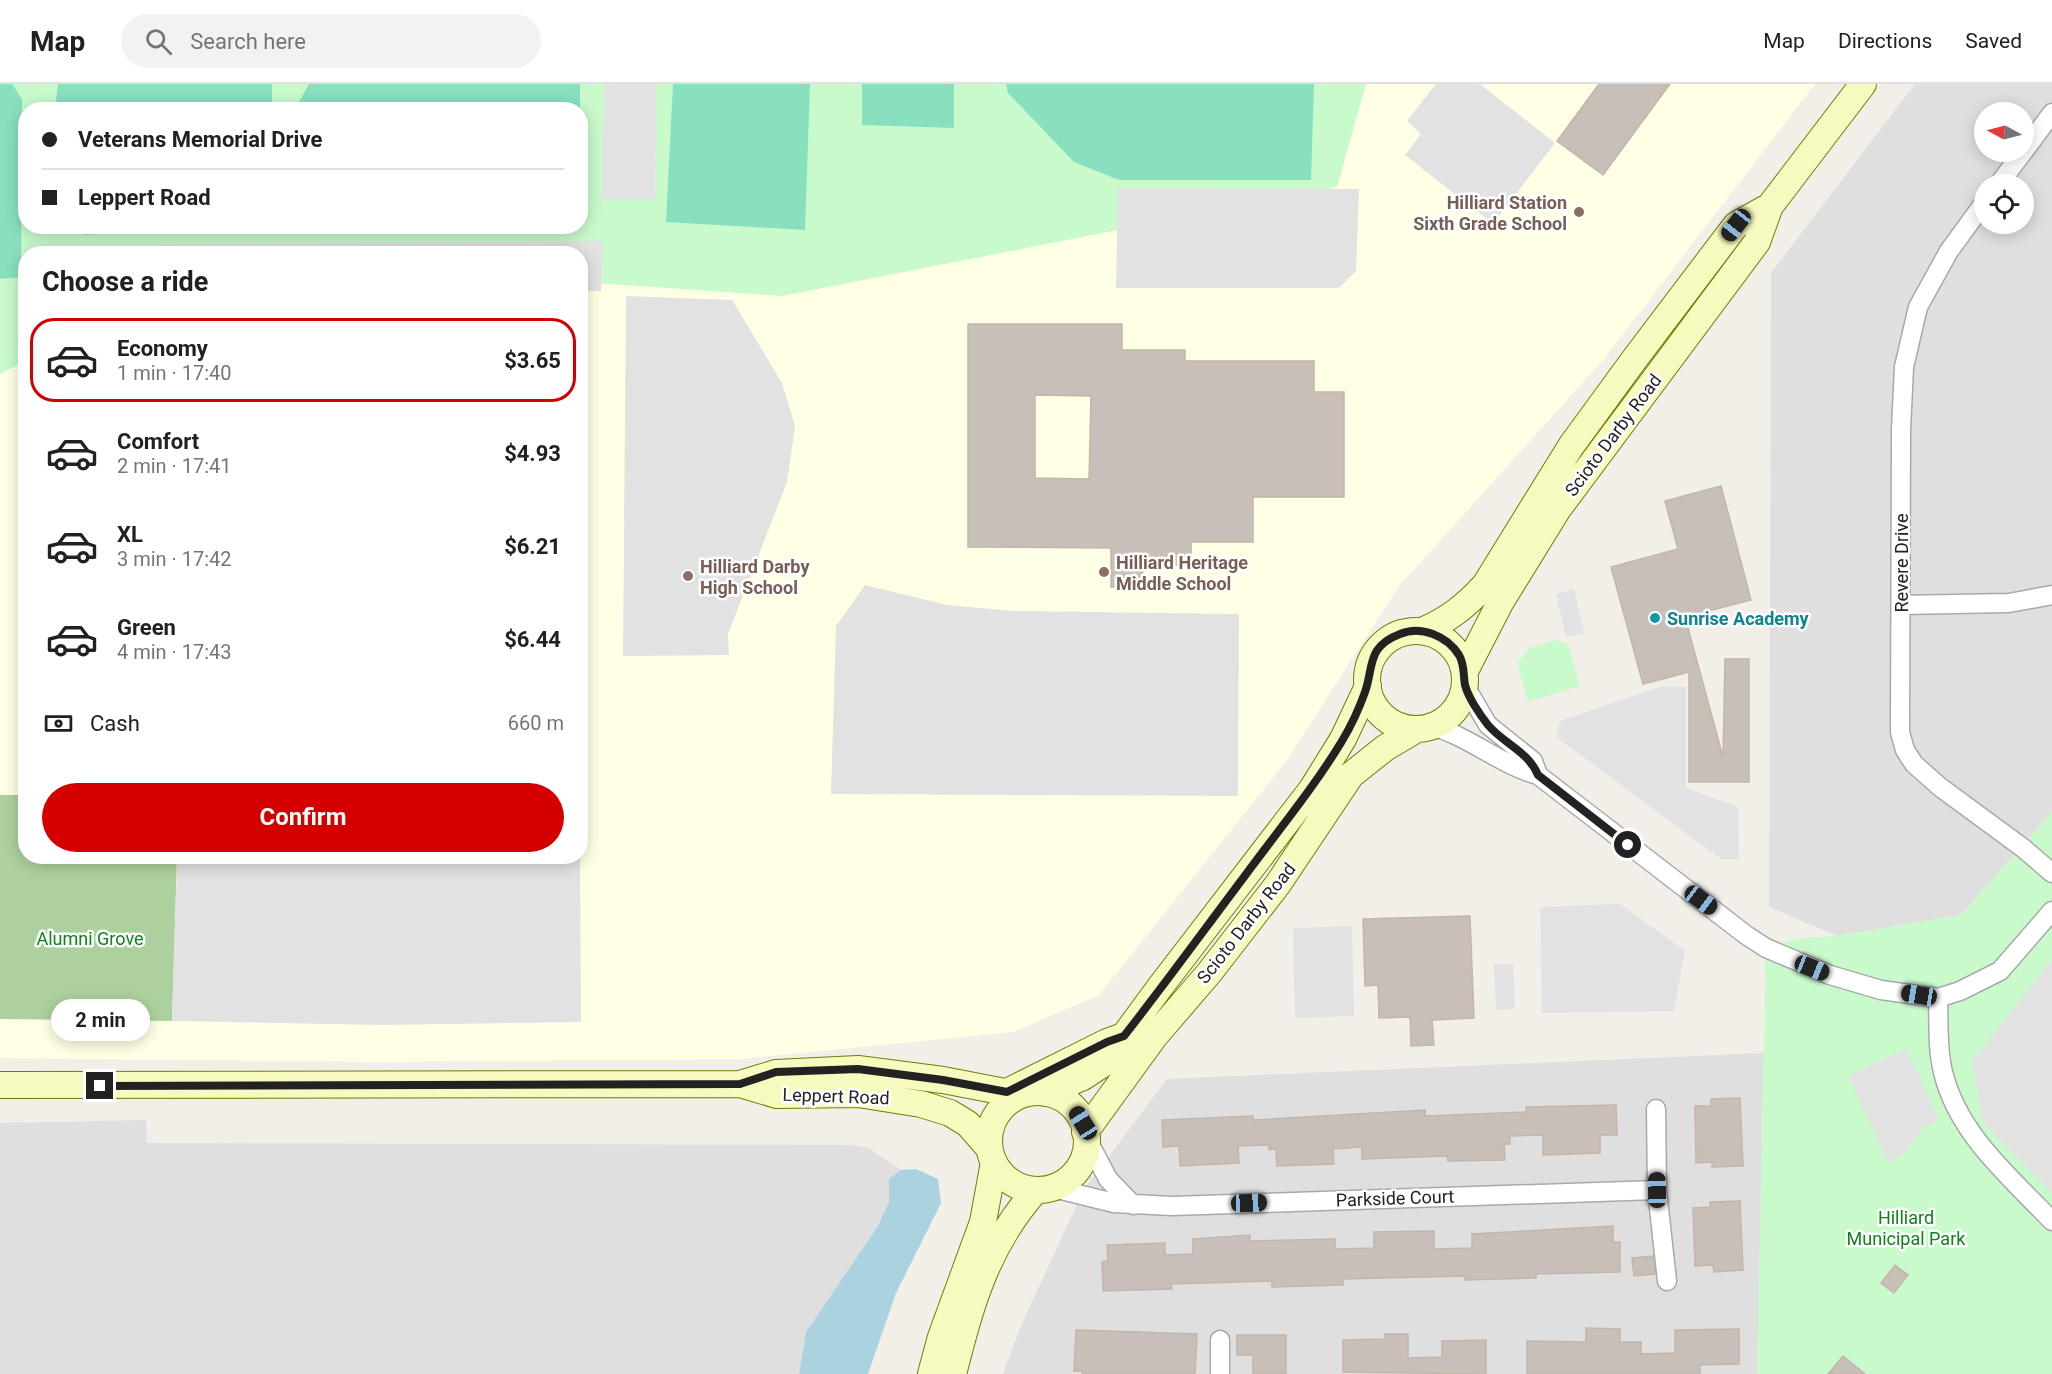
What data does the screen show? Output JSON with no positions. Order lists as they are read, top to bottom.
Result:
{
  "streets": {
    "main road": ["Scioto Darby Road", "Leppert Road"],
    "street": ["Revere Drive", "Parkside Court"]
  },
  "crossings": [
    ["Scioto Darby Road", "Leppert Road"],
    ["Scioto Darby Road", "Parkside Court"],
    ["Leppert Road", "Parkside Court"]
  ],
  "parks": ["Alumni Grove", "Hilliard Municipal Park"],
  "places": [
    "Hilliard Station Sixth Grade School",
    "Hilliard Heritage Middle School",
    "Hilliard Darby High School",
    "Sunrise Academy"
  ],
  "north": "left",
  "page": {
    "header": "Map",
    "search": "Search here",
    "nav": ["Map", "Directions", "Saved"],
    "banner": ["Veterans Memorial Drive", "Leppert Road"],
    "heading": "Choose a ride",
    "list": [
      {
        "name": "Economy",
        "note": "1 min · 17:40",
        "value": "$3.65"
      },
      {
        "name": "Comfort",
        "note": "2 min · 17:41",
        "value": "$4.93"
      },
      {
        "name": "XL",
        "note": "3 min · 17:42",
        "value": "$6.21"
      },
      {
        "name": "Green",
        "note": "4 min · 17:43",
        "value": "$6.44"
      }
    ],
    "pay": ["Cash", "660 m"],
    "buttons": "Confirm",
    "bubble": "2 min"
  }
}
